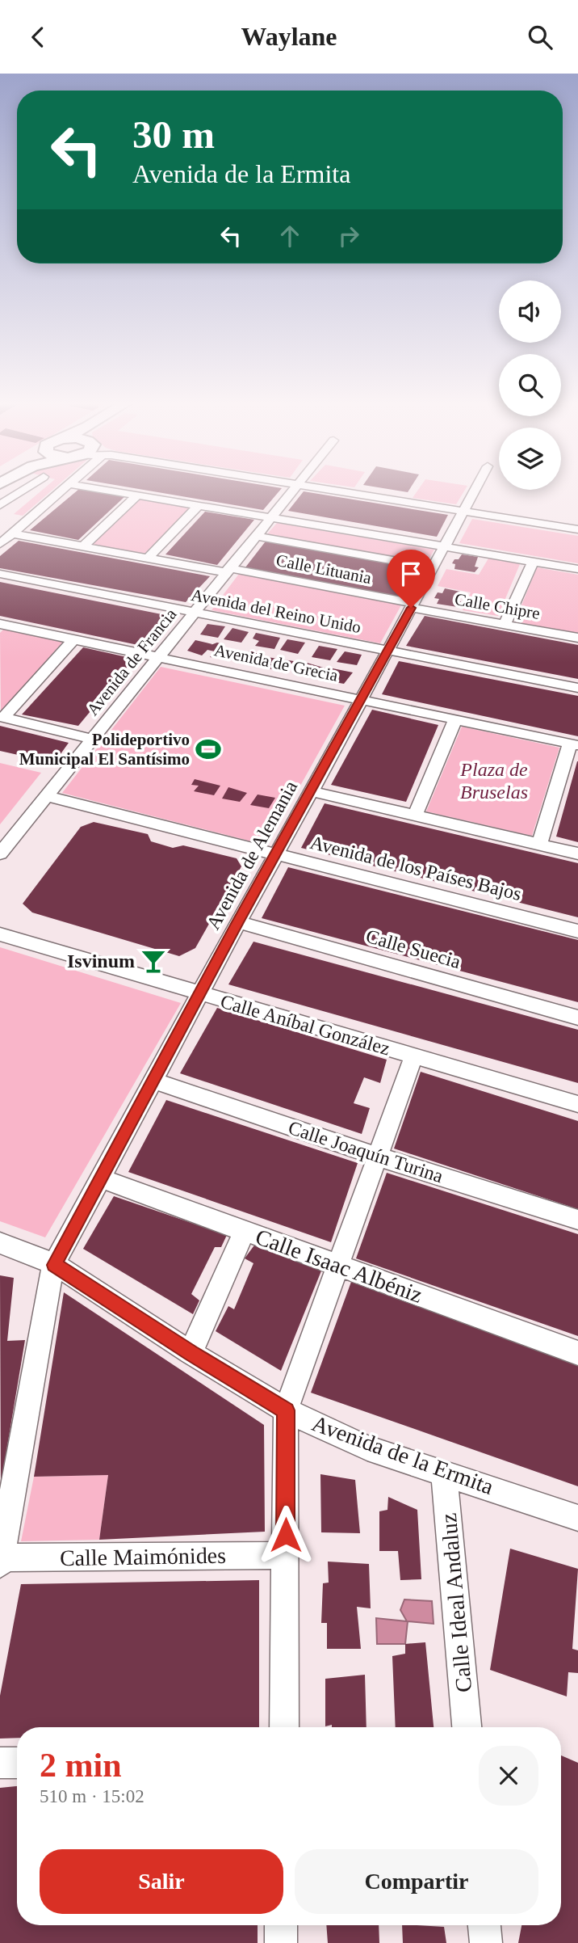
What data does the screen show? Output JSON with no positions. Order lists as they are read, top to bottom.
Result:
{
  "streets": {
    "street": [
      "Calle Lituania",
      "Calle Chipre",
      "Avenida del Reino Unido",
      "Avenida de Francia",
      "Avenida de Grecia",
      "Avenida de Alemania",
      "Avenida de los Países Bajos",
      "Calle Suecia",
      "Calle Aníbal González",
      "Calle Joaquín Turina",
      "Calle Isaac Albéniz",
      "Avenida de la Ermita",
      "Calle Maimónides",
      "Calle Ideal Andaluz"
    ]
  },
  "crossings": [
    ["Calle Lituania", "Calle Chipre"],
    ["Calle Lituania", "Avenida de Francia"],
    ["Calle Lituania", "Avenida de Alemania"],
    ["Calle Chipre", "Avenida de Alemania"],
    ["Avenida del Reino Unido", "Avenida de Francia"],
    ["Avenida del Reino Unido", "Avenida de Alemania"],
    ["Avenida de Francia", "Avenida de Grecia"],
    ["Avenida de Francia", "Avenida de los Países Bajos"],
    ["Avenida de Grecia", "Avenida de Alemania"],
    ["Avenida de Alemania", "Avenida de los Países Bajos"],
    ["Avenida de Alemania", "Calle Suecia"],
    ["Avenida de Alemania", "Calle Aníbal González"],
    ["Avenida de Alemania", "Calle Joaquín Turina"],
    ["Avenida de Alemania", "Calle Isaac Albéniz"],
    ["Avenida de Alemania", "Avenida de la Ermita"],
    ["Avenida de Alemania", "Calle Maimónides"],
    ["Avenida de la Ermita", "Calle Ideal Andaluz"]
  ],
  "parks": ["Plaza de Bruselas"],
  "places": {
    "sports": ["Polideportivo Municipal El Santísimo"],
    "bar": ["Isvinum"]
  },
  "page": {
    "header": "Waylane",
    "turn": ["30 m", "Avenida de la Ermita"],
    "heading": ["2 min", "510 m · 15:02"],
    "buttons": ["Salir", "Compartir"]
  }
}
